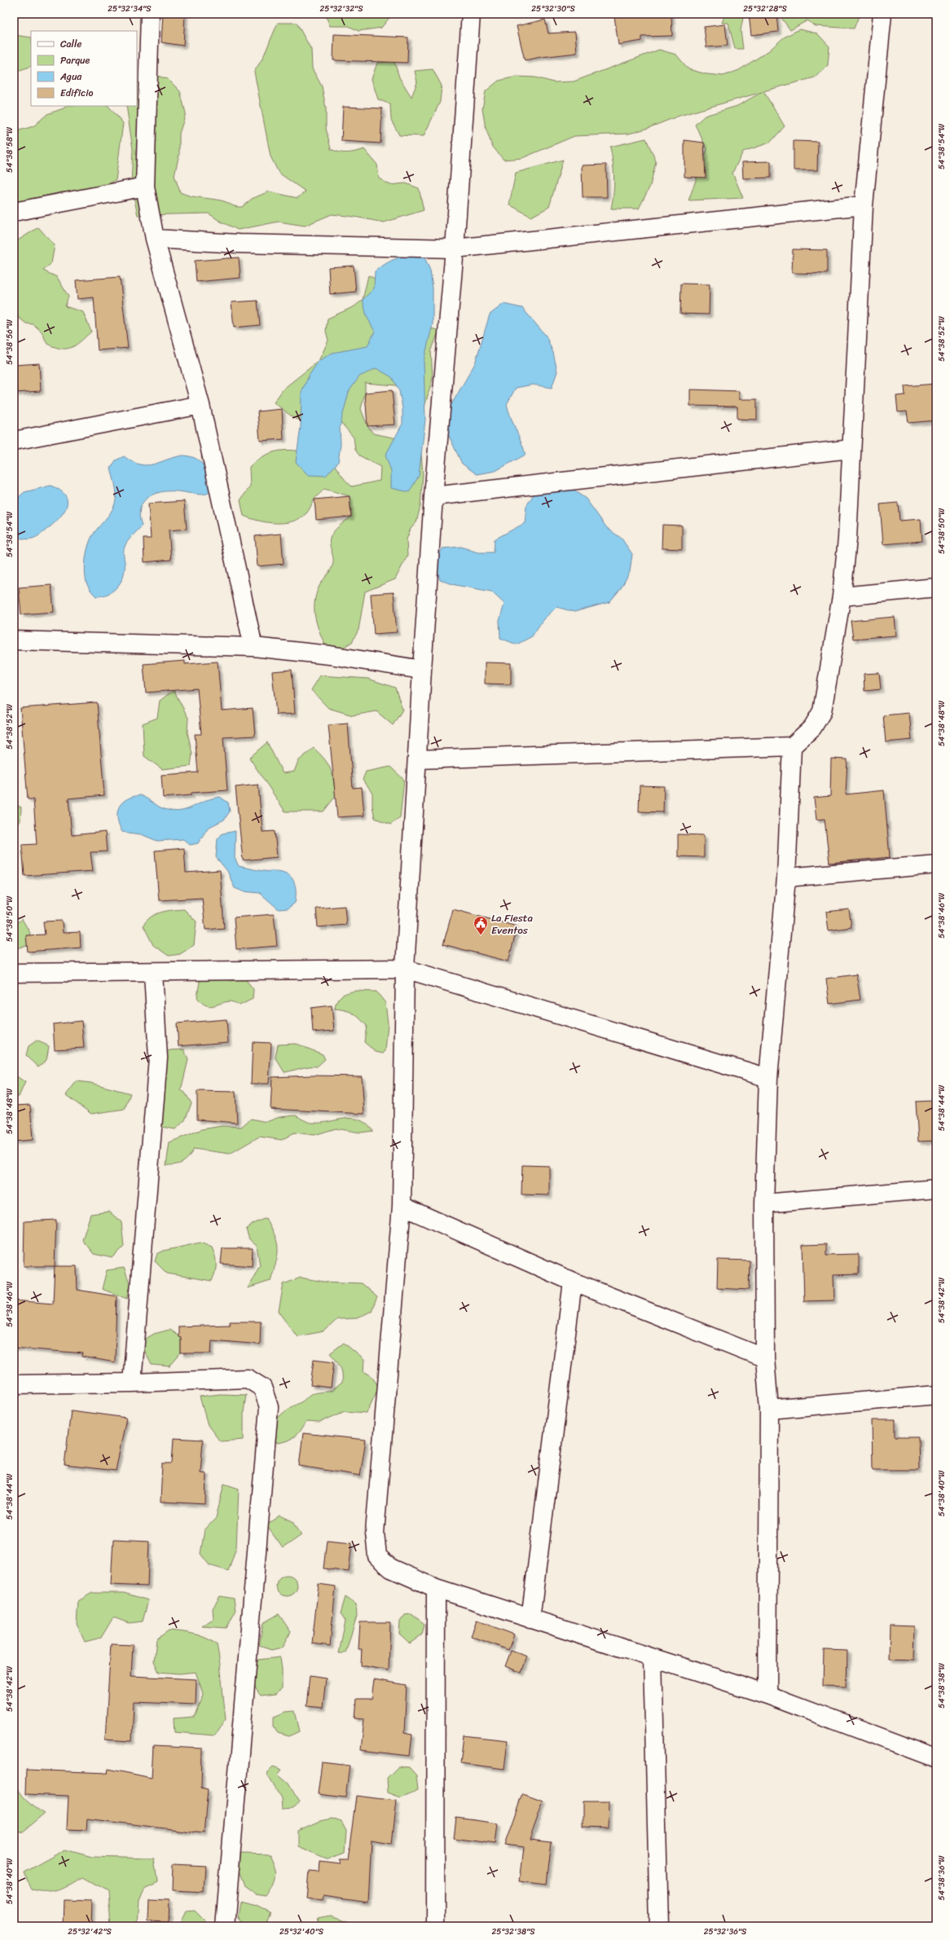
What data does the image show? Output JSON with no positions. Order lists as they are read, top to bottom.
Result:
{
  "places": {
    "public building": ["La Fiesta Eventos"]
  },
  "legend": [
    "Calle",
    "Parque",
    "Agua",
    "Edificio"
  ],
  "coordinates": [
    "25°32'34\"S",
    "25°32'32\"S",
    "25°32'30\"S",
    "25°32'28\"S",
    "54°38'54\"W",
    "54°38'58\"W",
    "54°38'52\"W",
    "54°38'56\"W",
    "54°38'50\"W",
    "54°38'48\"W",
    "54°38'46\"W",
    "54°38'44\"W",
    "54°38'42\"W",
    "54°38'40\"W",
    "54°38'38\"W",
    "54°38'36\"W",
    "25°32'42\"S",
    "25°32'40\"S",
    "25°32'38\"S",
    "25°32'36\"S"
  ]
}
